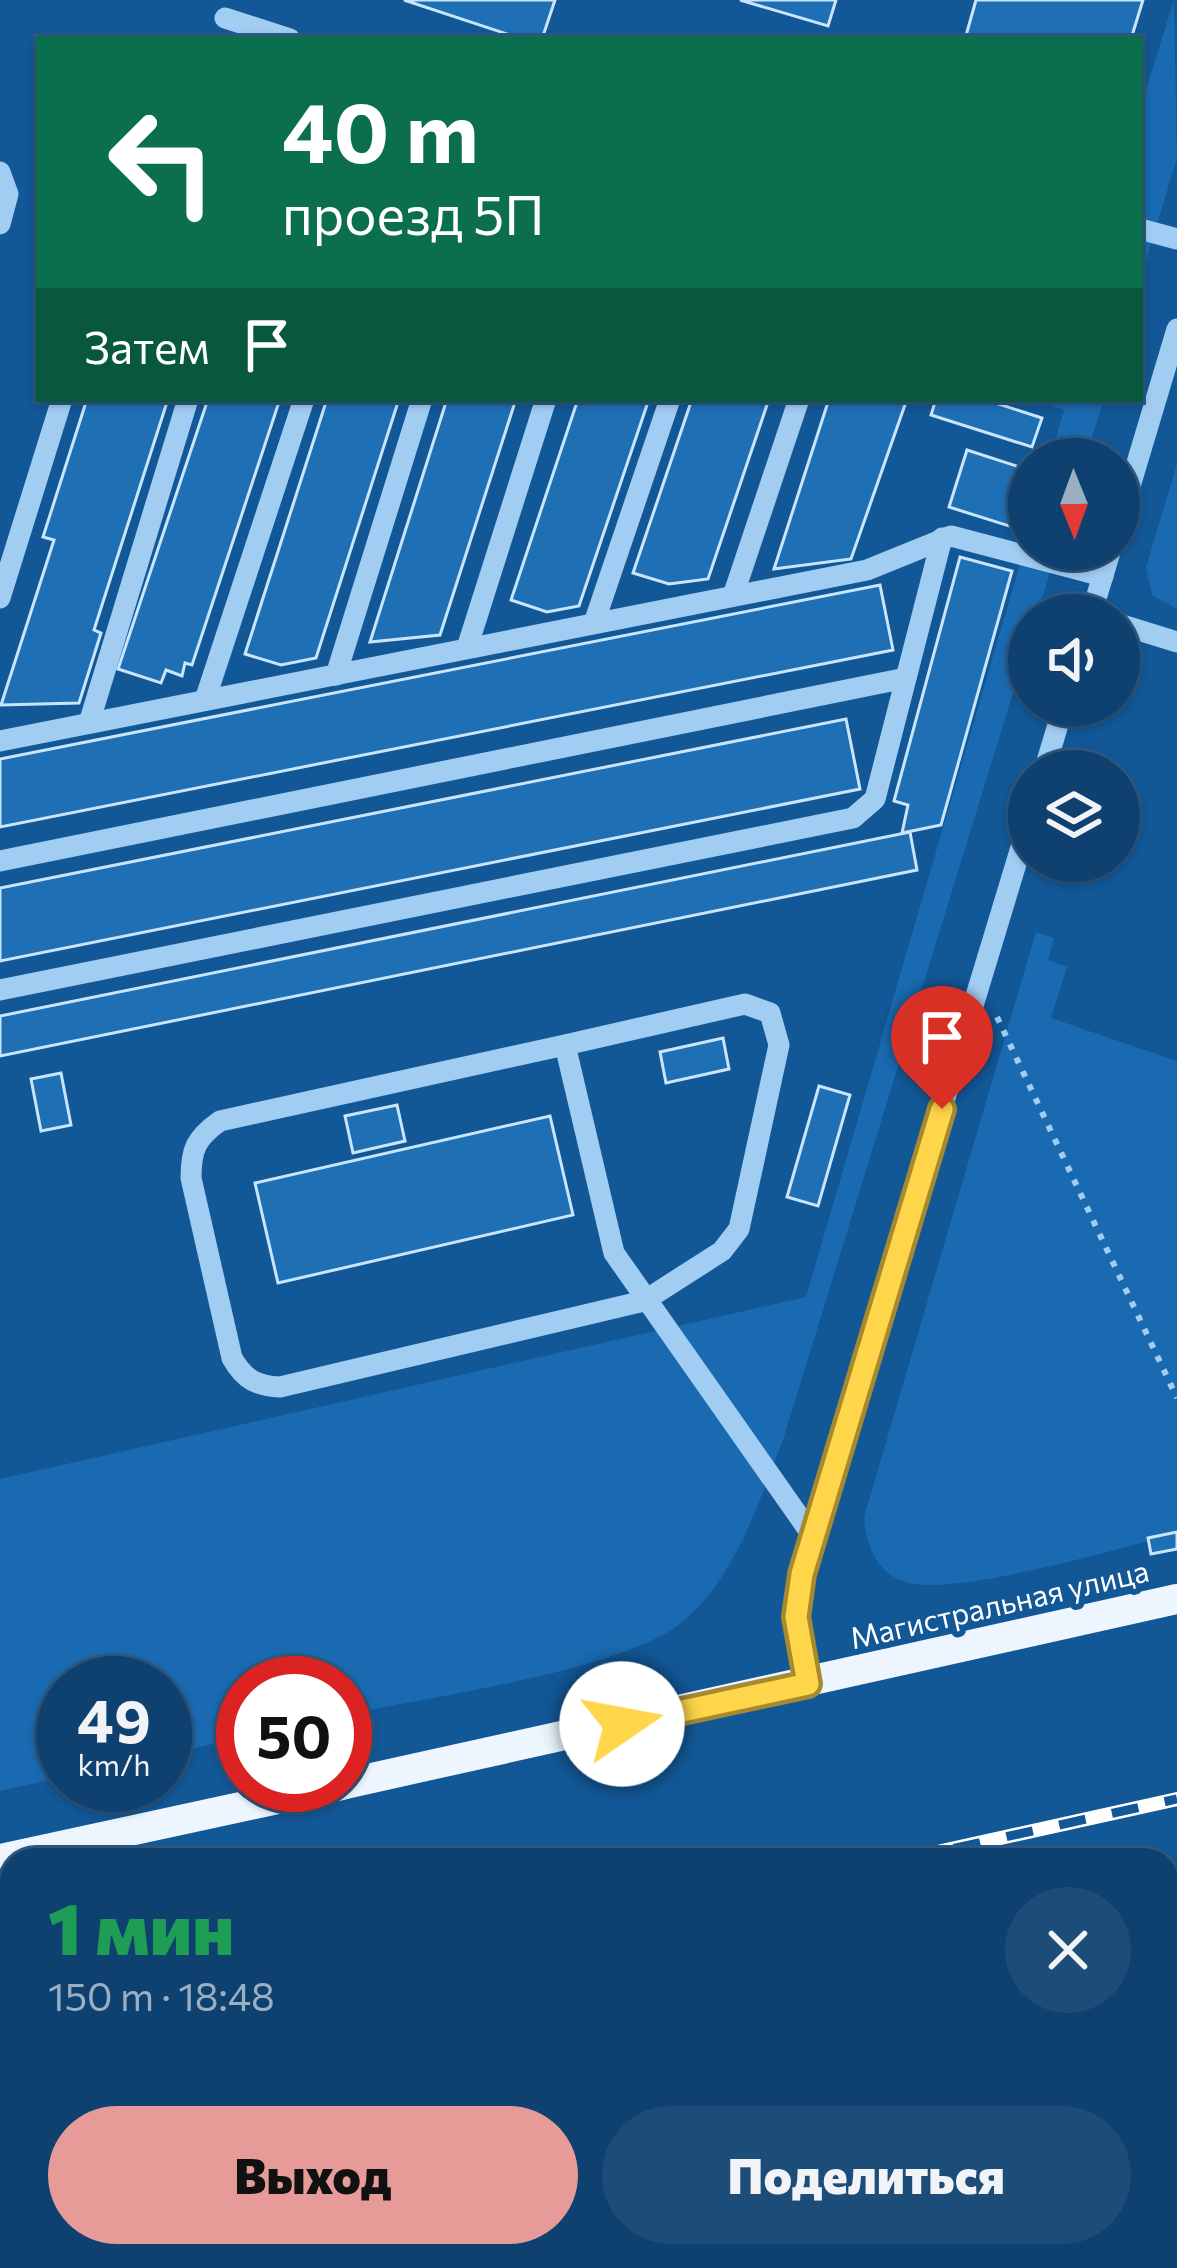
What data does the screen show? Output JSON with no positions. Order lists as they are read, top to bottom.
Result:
{
  "streets": {
    "main road": ["Магистральная улица"]
  },
  "north": "bottom",
  "page": {
    "turn": ["40 m", "проезд 5П"],
    "then": "Затем",
    "speed": "49 km/h",
    "limit": "50",
    "heading": ["1 мин", "150 m · 18:48"],
    "buttons": ["Выход", "Поделиться"]
  }
}
